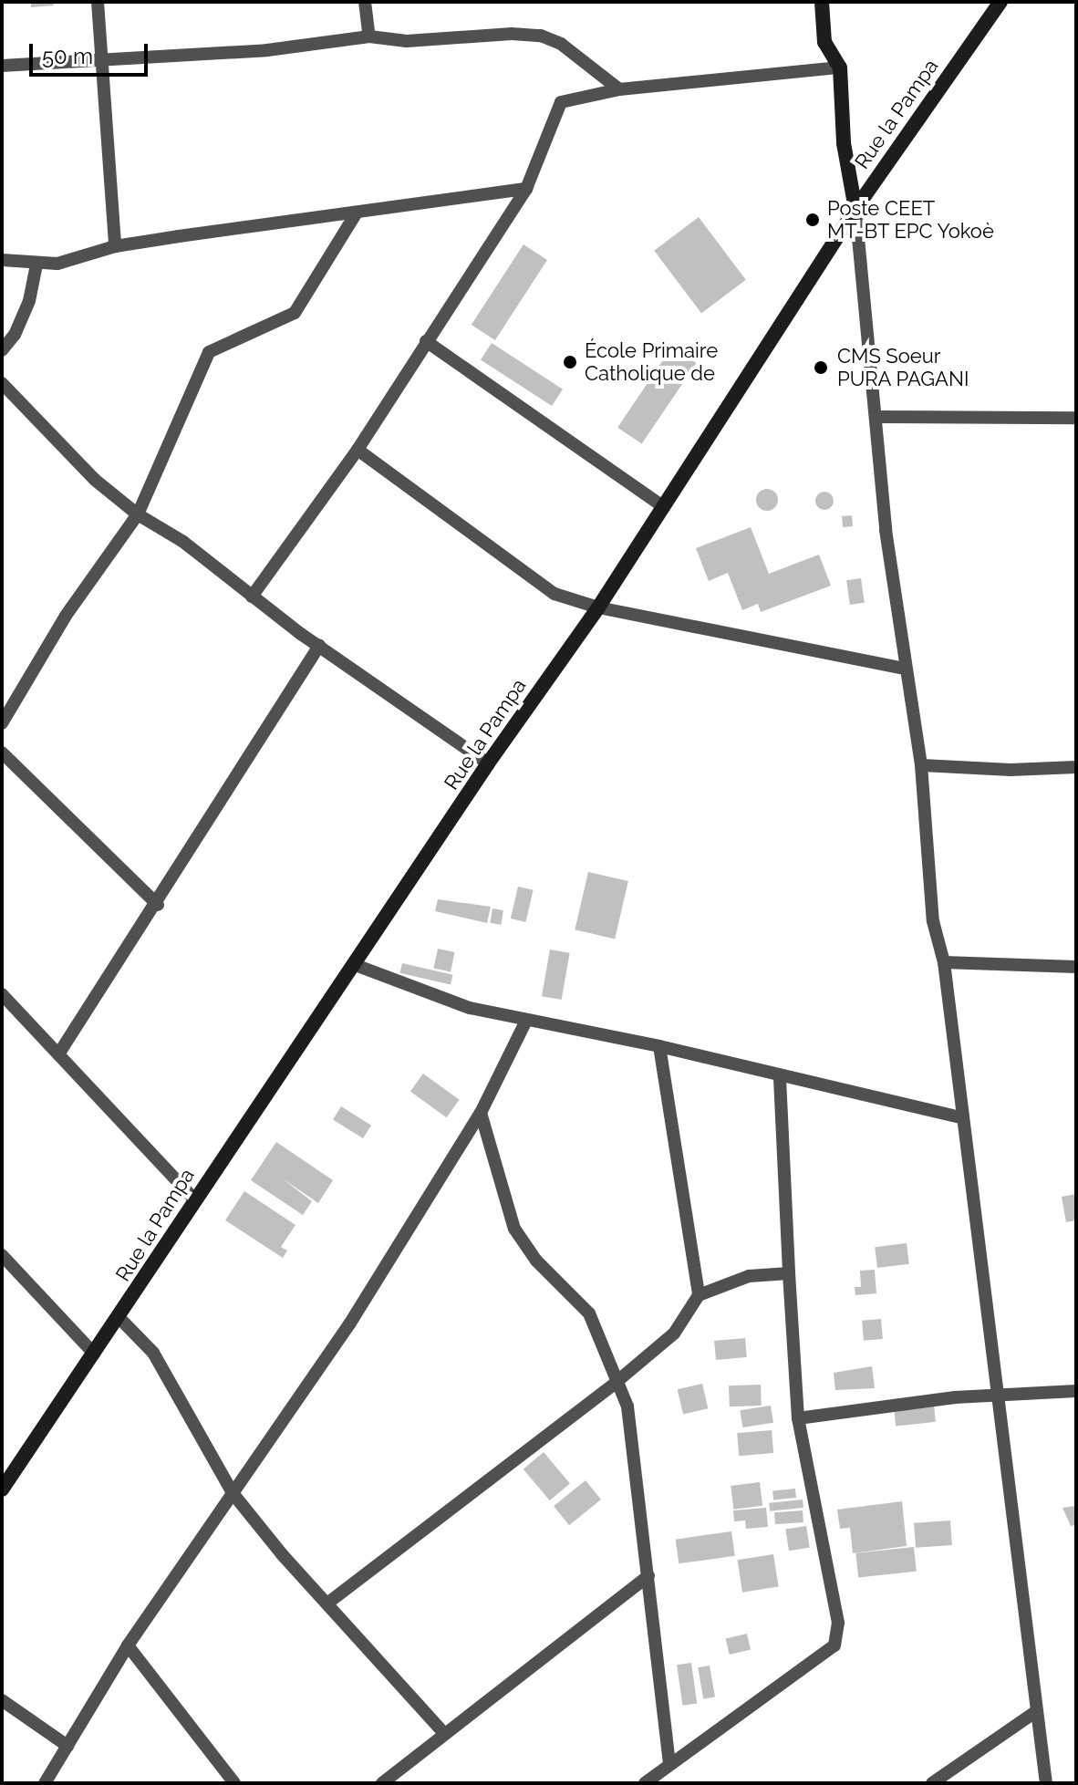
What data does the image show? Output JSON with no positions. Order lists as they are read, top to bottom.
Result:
{
  "streets": {
    "street": ["Rue la Pampa"]
  },
  "places": ["Poste CEET MT-BT EPC Yokoè", "École Primaire Catholique de", "CMS Soeur PURA PAGANI"],
  "scale_bar": "50 m"
}
